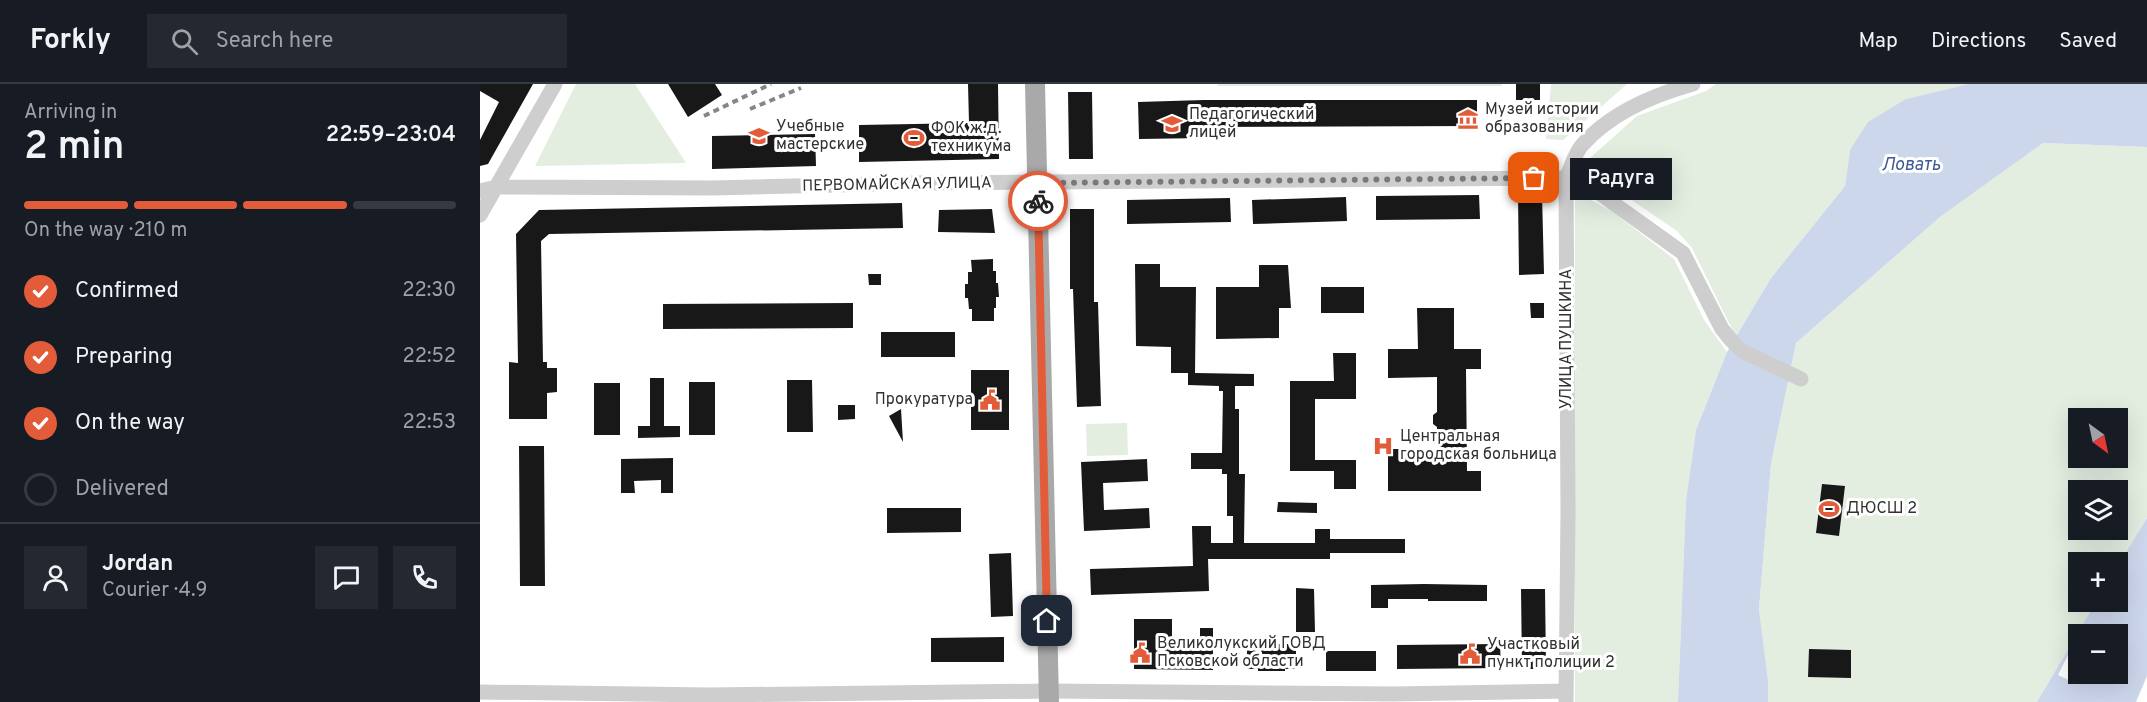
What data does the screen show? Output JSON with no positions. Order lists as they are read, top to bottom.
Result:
{
  "streets": {
    "street": ["ПЕРВОМАЙСКАЯ УЛИЦА", "УЛИЦА ПУШКИНА"]
  },
  "crossings": [
    ["ПЕРВОМАЙСКАЯ УЛИЦА", "УЛИЦА ПУШКИНА"]
  ],
  "water": ["Ловать"],
  "places": {
    "museum": ["Музей истории образования"],
    "school or university": ["Педагогический лицей", "Учебные мастерские"],
    "sports": ["ФОК ж.д. техникума", "ДЮСШ 2"],
    "other": ["Радуга"],
    "public building": ["Прокуратура", "Великолукский ГОВД Псковской области", "Участковый пункт полиции 2"],
    "hospital": ["Центральная городская больница"]
  },
  "north": "bottom right",
  "page": {
    "header": "Forkly",
    "search": "Search here",
    "nav": ["Map", "Directions", "Saved"],
    "heading": ["2 min", "Arriving in", "22:59–23:04"],
    "panel": ["Jordan", "Courier · 4.9"],
    "bubble": "Радуга",
    "bar": "On the way · 210 m",
    "list": [
      ["Confirmed", "22:30"],
      ["Preparing", "22:52"],
      ["On the way", "22:53"],
      "Delivered"
    ],
    "map_buttons": ["+", "−"]
  }
}
